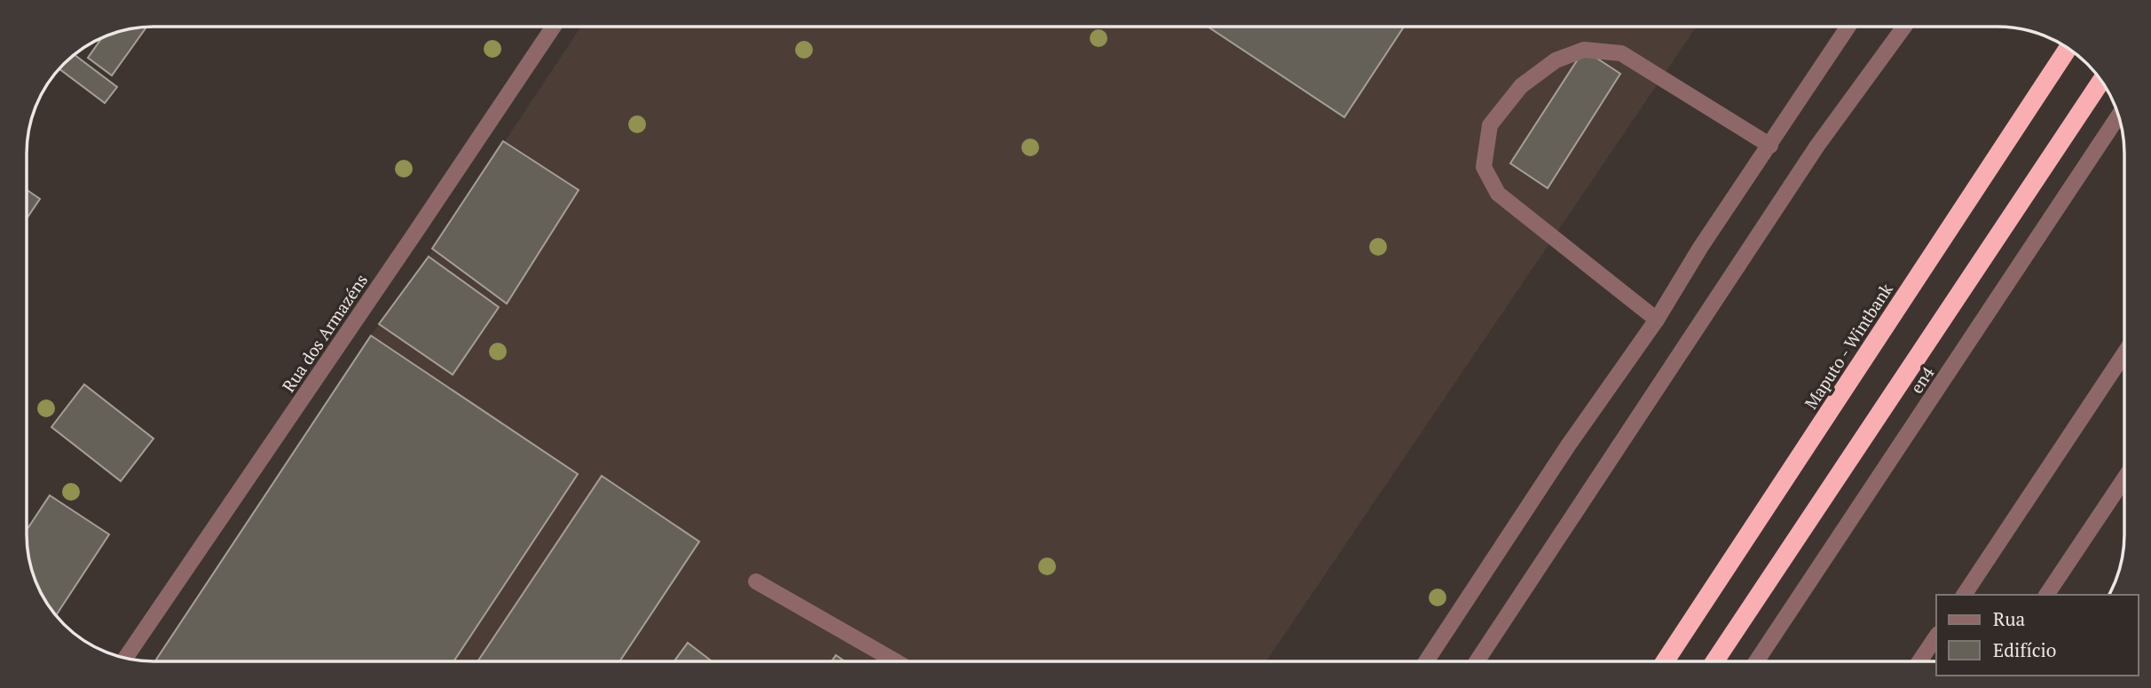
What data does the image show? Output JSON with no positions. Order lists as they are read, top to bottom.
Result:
{
  "streets": {
    "highway": ["Maputo - Wintbank"],
    "street": ["Rua dos Armazéns", "en4"]
  },
  "legend": ["Rua", "Edifício"]
}
